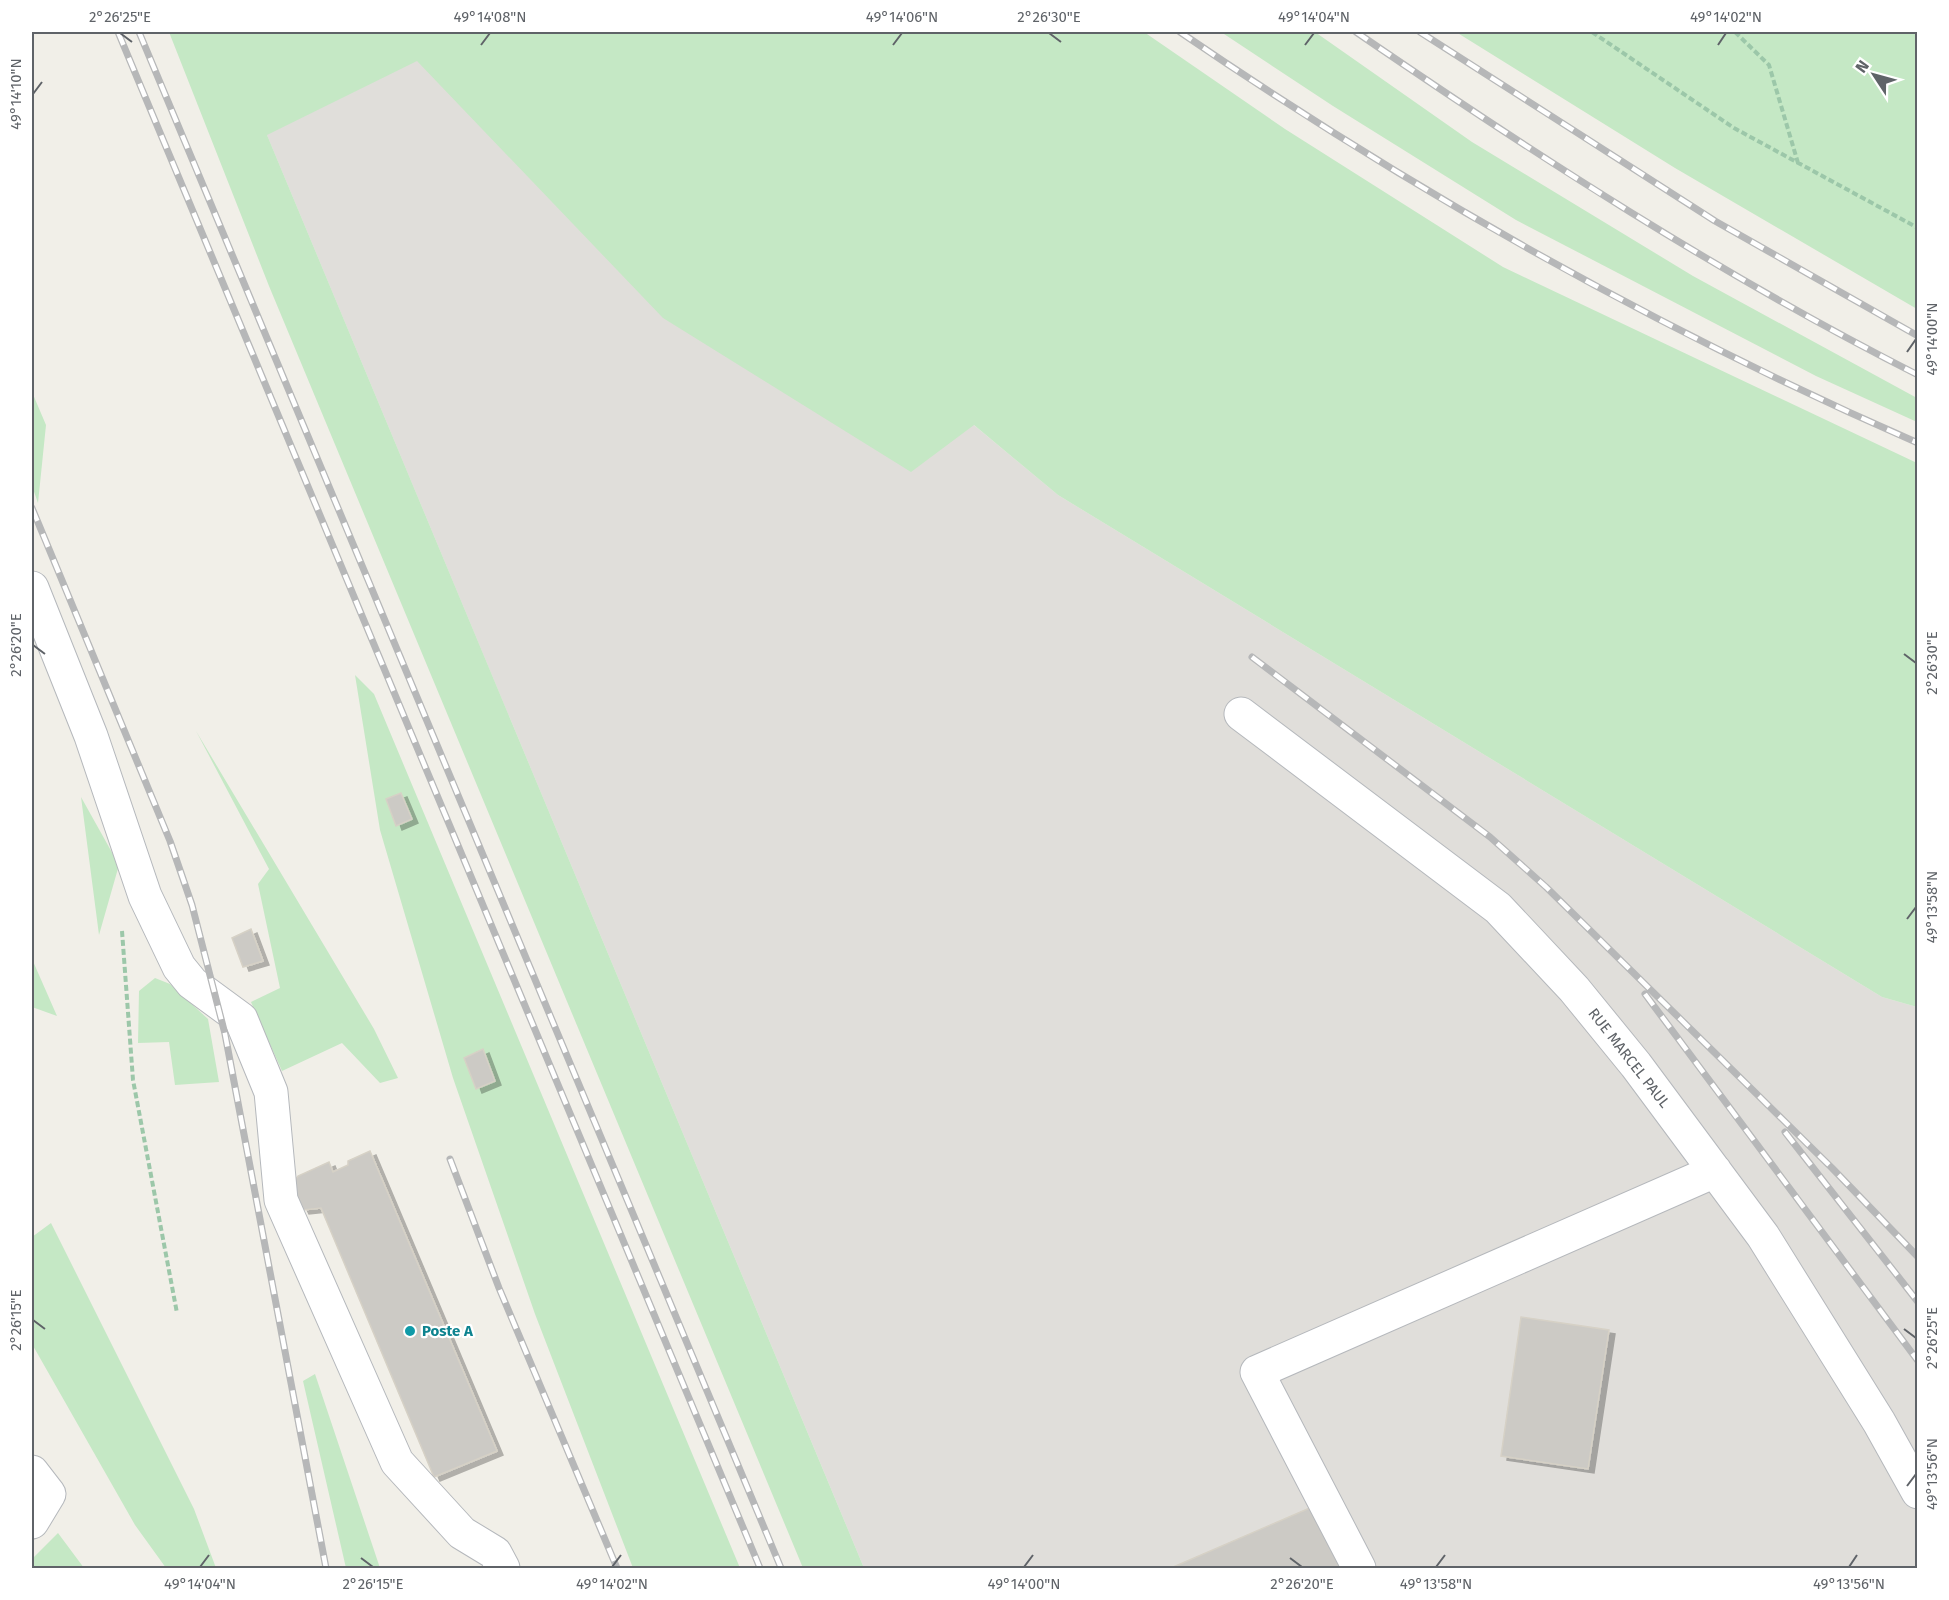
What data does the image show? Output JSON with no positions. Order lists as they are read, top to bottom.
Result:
{
  "streets": {
    "street": ["RUE MARCEL PAUL"]
  },
  "places": ["Poste A"],
  "north": "top left",
  "coordinates": [
    "2°26'25\"E",
    "49°14'08\"N",
    "49°14'06\"N",
    "2°26'30\"E",
    "49°14'04\"N",
    "49°14'02\"N",
    "49°14'10\"N",
    "49°14'00\"N",
    "2°26'20\"E",
    "49°13'58\"N",
    "2°26'15\"E",
    "49°13'56\"N"
  ]
}
